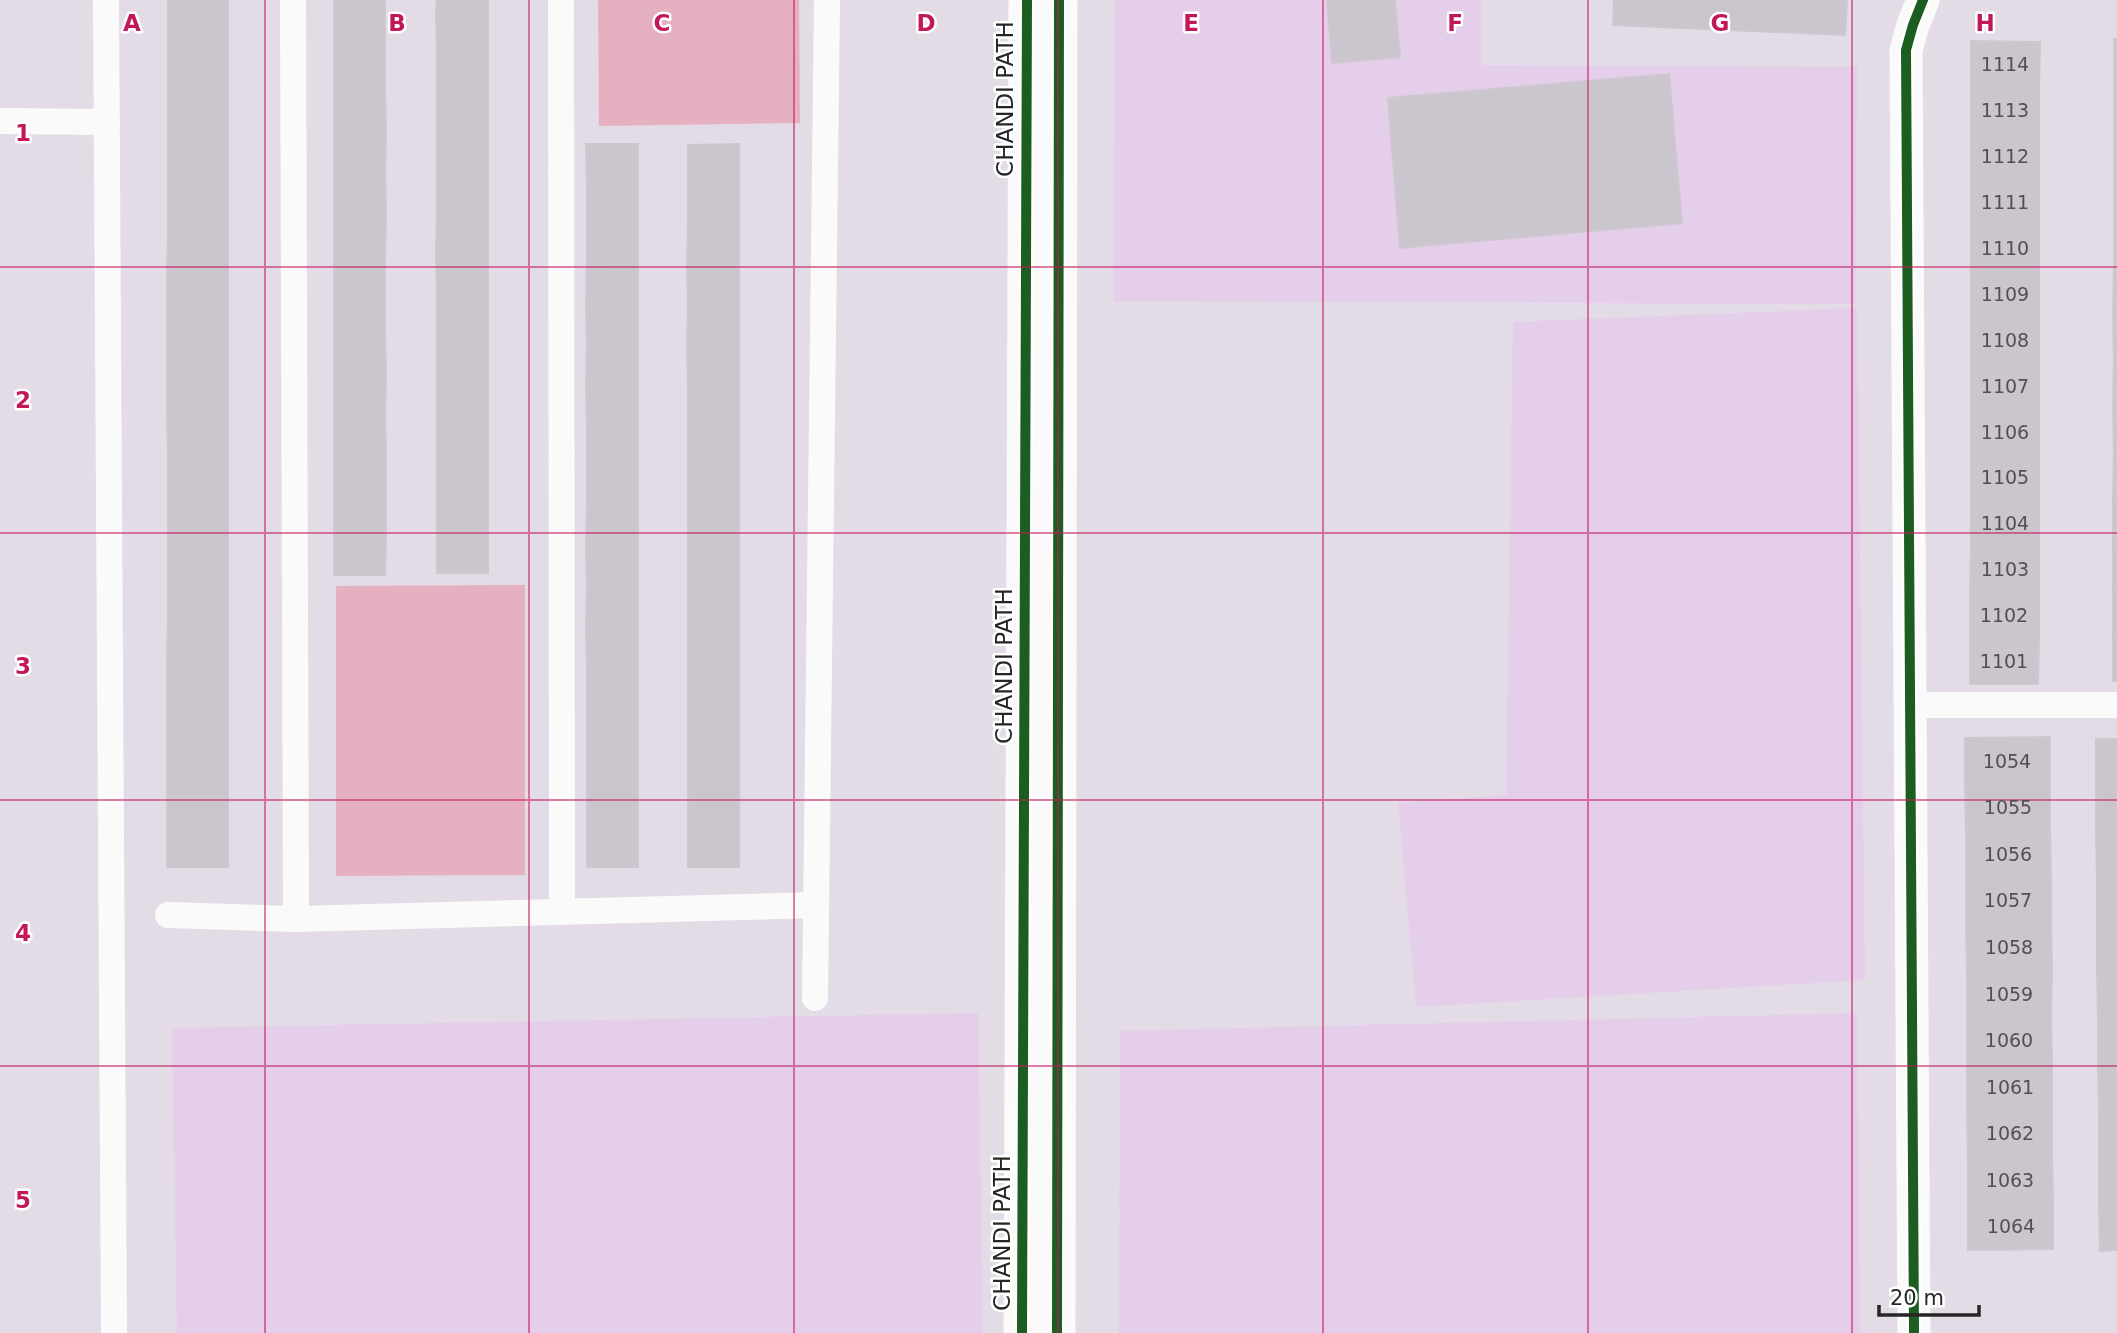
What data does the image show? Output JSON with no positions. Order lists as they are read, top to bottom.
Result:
{
  "streets": {
    "main road": ["CHANDI PATH"]
  },
  "house_numbers": [
    "1114",
    "1113",
    "1112",
    "1111",
    "1110",
    "1109",
    "1108",
    "1107",
    "1106",
    "1105",
    "1104",
    "1103",
    "1102",
    "1101",
    "1054",
    "1055",
    "1056",
    "1057",
    "1058",
    "1059",
    "1060",
    "1061",
    "1062",
    "1063",
    "1064"
  ],
  "scale_bar": "20 m",
  "grid": {
    "columns": [
      "A",
      "B",
      "C",
      "D",
      "E",
      "F",
      "G",
      "H"
    ],
    "rows": [
      "1",
      "2",
      "3",
      "4",
      "5"
    ]
  }
}
